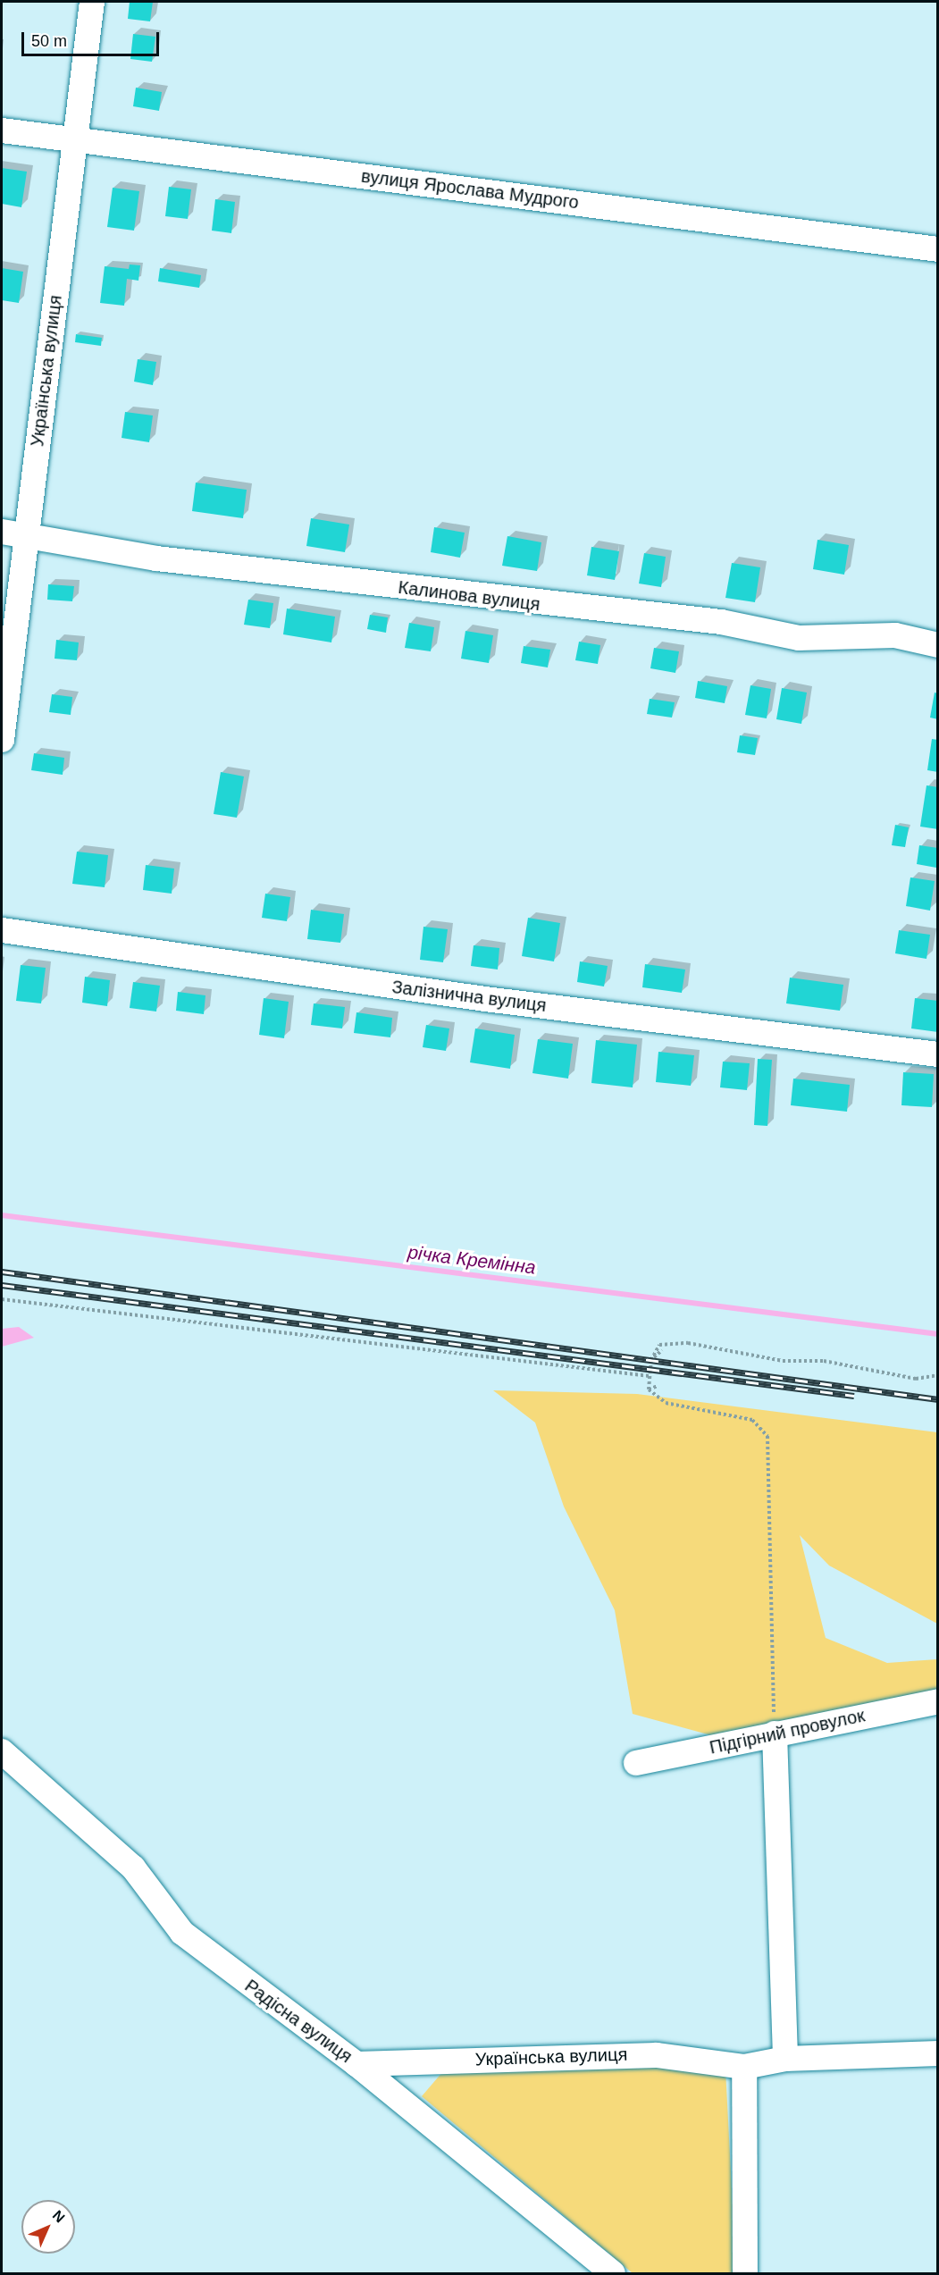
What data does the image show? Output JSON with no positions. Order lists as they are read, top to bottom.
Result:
{
  "streets": {
    "street": [
      "вулиця Ярослава Мудрого",
      "Українська вулиця",
      "Калинова вулиця",
      "Залізнична вулиця",
      "Підгірний провулок",
      "Радісна вулиця"
    ]
  },
  "crossings": [
    ["вулиця Ярослава Мудрого", "Українська вулиця"],
    ["Українська вулиця", "Калинова вулиця"],
    ["Українська вулиця", "Радісна вулиця"]
  ],
  "water": ["річка Кремінна"],
  "scale_bar": "50 m",
  "north": "top right"
}
